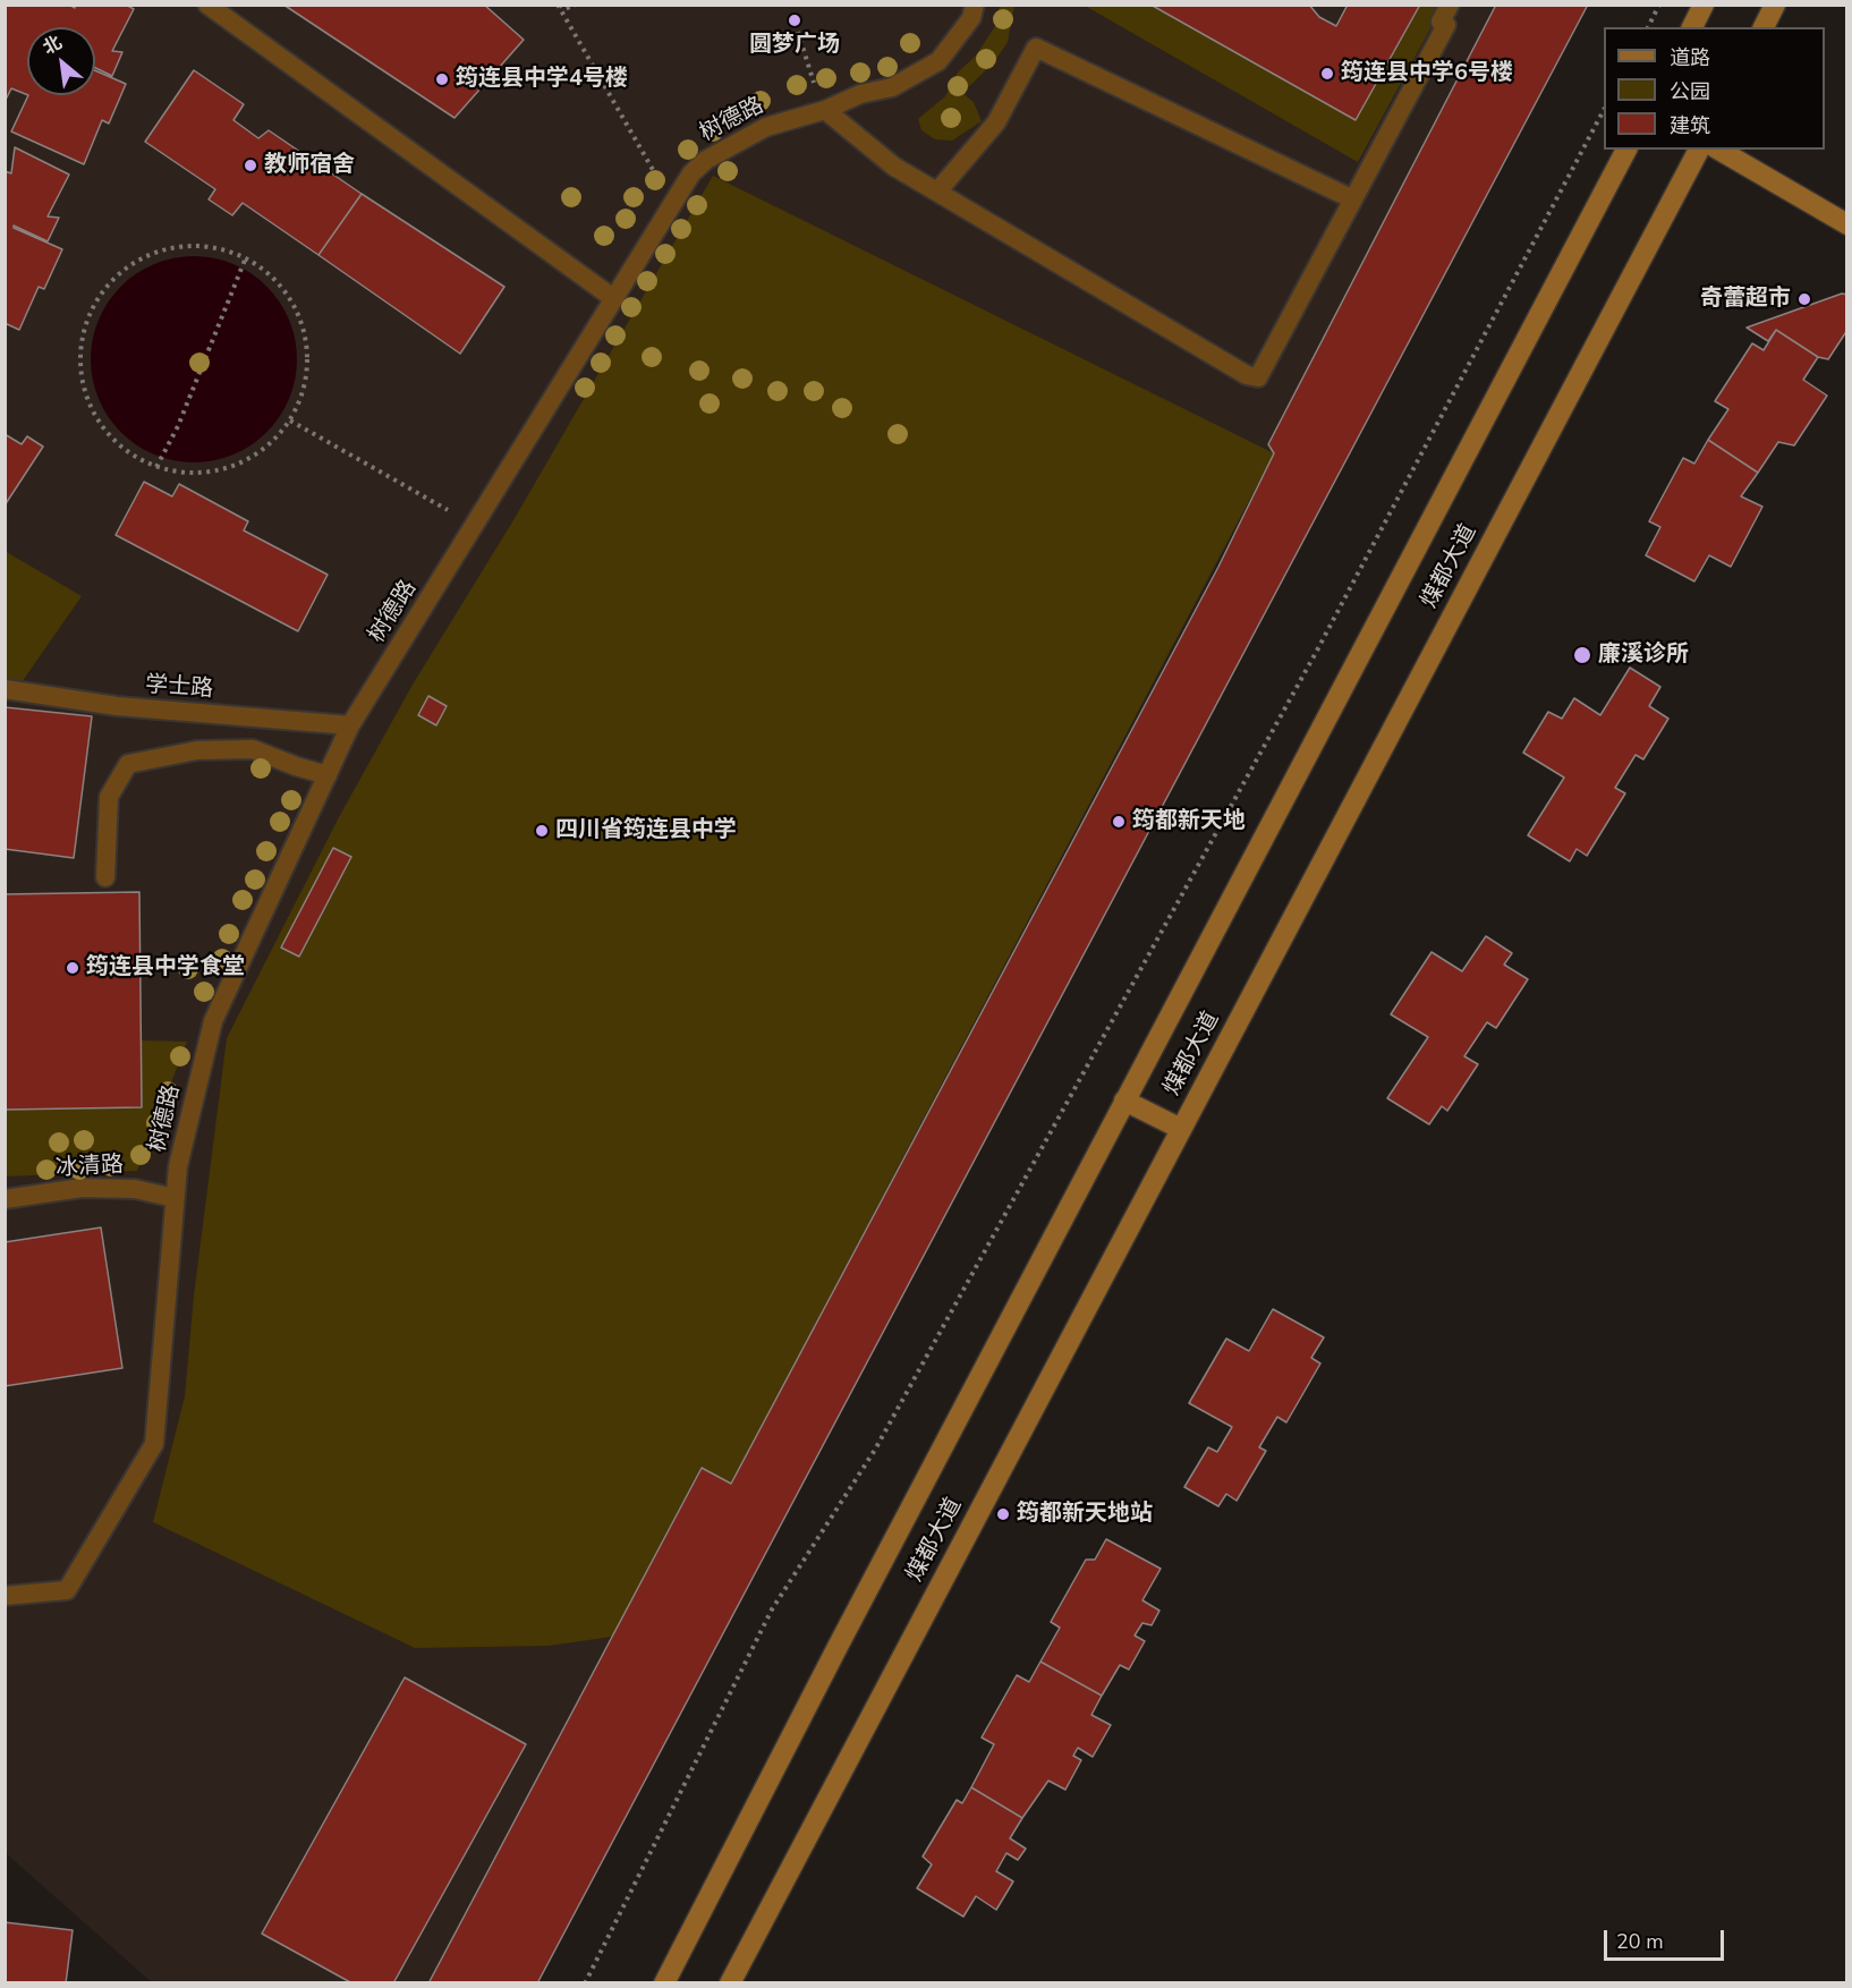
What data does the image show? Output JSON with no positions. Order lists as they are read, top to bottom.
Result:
{
  "streets": {
    "main road": ["煤都大道"],
    "lane": ["树德路", "学士路", "冰清路"]
  },
  "crossings": [
    ["树德路", "学士路"],
    ["树德路", "冰清路"]
  ],
  "places": [
    "圆梦广场",
    "筠连县中学6号楼",
    "筠连县中学4号楼",
    "教师宿舍",
    "奇蕾超市",
    "廉溪诊所",
    "筠都新天地",
    "四川省筠连县中学",
    "筠连县中学食堂",
    "筠都新天地站"
  ],
  "legend": ["道路", "公园", "建筑"],
  "scale_bar": "20 m",
  "north": "top left"
}
